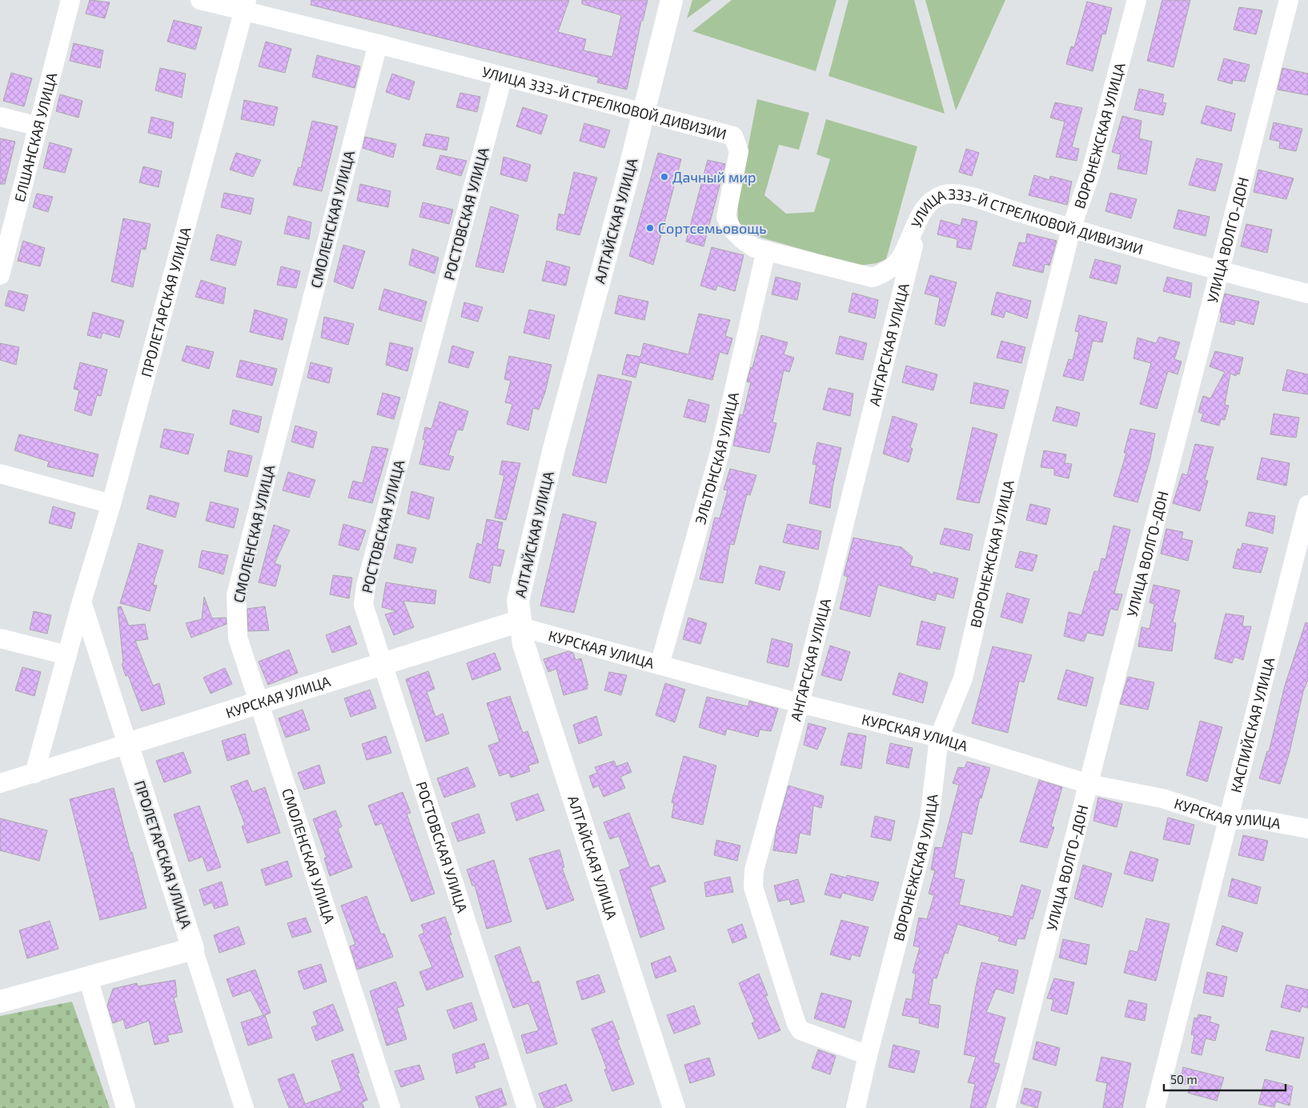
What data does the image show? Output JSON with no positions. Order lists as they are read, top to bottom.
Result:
{
  "streets": {
    "street": [
      "УЛИЦА 333-Й СТРЕЛКОВОЙ ДИВИЗИИ",
      "ВОРОНЕЖСКАЯ УЛИЦА",
      "ЕЛШАНСКАЯ УЛИЦА",
      "РОСТОВСКАЯ УЛИЦА",
      "СМОЛЕНСКАЯ УЛИЦА",
      "АЛТАЙСКАЯ УЛИЦА",
      "УЛИЦА ВОЛГО-ДОН",
      "ПРОЛЕТАРСКАЯ УЛИЦА",
      "АНГАРСКАЯ УЛИЦА",
      "ЭЛЬТОНСКАЯ УЛИЦА",
      "КУРСКАЯ УЛИЦА",
      "КАСПИЙСКАЯ УЛИЦА"
    ]
  },
  "crossings": [
    ["УЛИЦА 333-Й СТРЕЛКОВОЙ ДИВИЗИИ", "ВОРОНЕЖСКАЯ УЛИЦА"],
    ["УЛИЦА 333-Й СТРЕЛКОВОЙ ДИВИЗИИ", "РОСТОВСКАЯ УЛИЦА"],
    ["УЛИЦА 333-Й СТРЕЛКОВОЙ ДИВИЗИИ", "СМОЛЕНСКАЯ УЛИЦА"],
    ["УЛИЦА 333-Й СТРЕЛКОВОЙ ДИВИЗИИ", "АЛТАЙСКАЯ УЛИЦА"],
    ["УЛИЦА 333-Й СТРЕЛКОВОЙ ДИВИЗИИ", "УЛИЦА ВОЛГО-ДОН"],
    ["УЛИЦА 333-Й СТРЕЛКОВОЙ ДИВИЗИИ", "ПРОЛЕТАРСКАЯ УЛИЦА"],
    ["УЛИЦА 333-Й СТРЕЛКОВОЙ ДИВИЗИИ", "АНГАРСКАЯ УЛИЦА"],
    ["УЛИЦА 333-Й СТРЕЛКОВОЙ ДИВИЗИИ", "ЭЛЬТОНСКАЯ УЛИЦА"],
    ["ВОРОНЕЖСКАЯ УЛИЦА", "АНГАРСКАЯ УЛИЦА"],
    ["ВОРОНЕЖСКАЯ УЛИЦА", "КУРСКАЯ УЛИЦА"],
    ["РОСТОВСКАЯ УЛИЦА", "КУРСКАЯ УЛИЦА"],
    ["СМОЛЕНСКАЯ УЛИЦА", "КУРСКАЯ УЛИЦА"],
    ["АЛТАЙСКАЯ УЛИЦА", "КУРСКАЯ УЛИЦА"],
    ["УЛИЦА ВОЛГО-ДОН", "КУРСКАЯ УЛИЦА"],
    ["ПРОЛЕТАРСКАЯ УЛИЦА", "КУРСКАЯ УЛИЦА"],
    ["АНГАРСКАЯ УЛИЦА", "КУРСКАЯ УЛИЦА"],
    ["ЭЛЬТОНСКАЯ УЛИЦА", "КУРСКАЯ УЛИЦА"],
    ["КУРСКАЯ УЛИЦА", "КАСПИЙСКАЯ УЛИЦА"]
  ],
  "places": ["Дачный мир", "Сортсемьовощь"],
  "scale_bar": "50 m"
}
